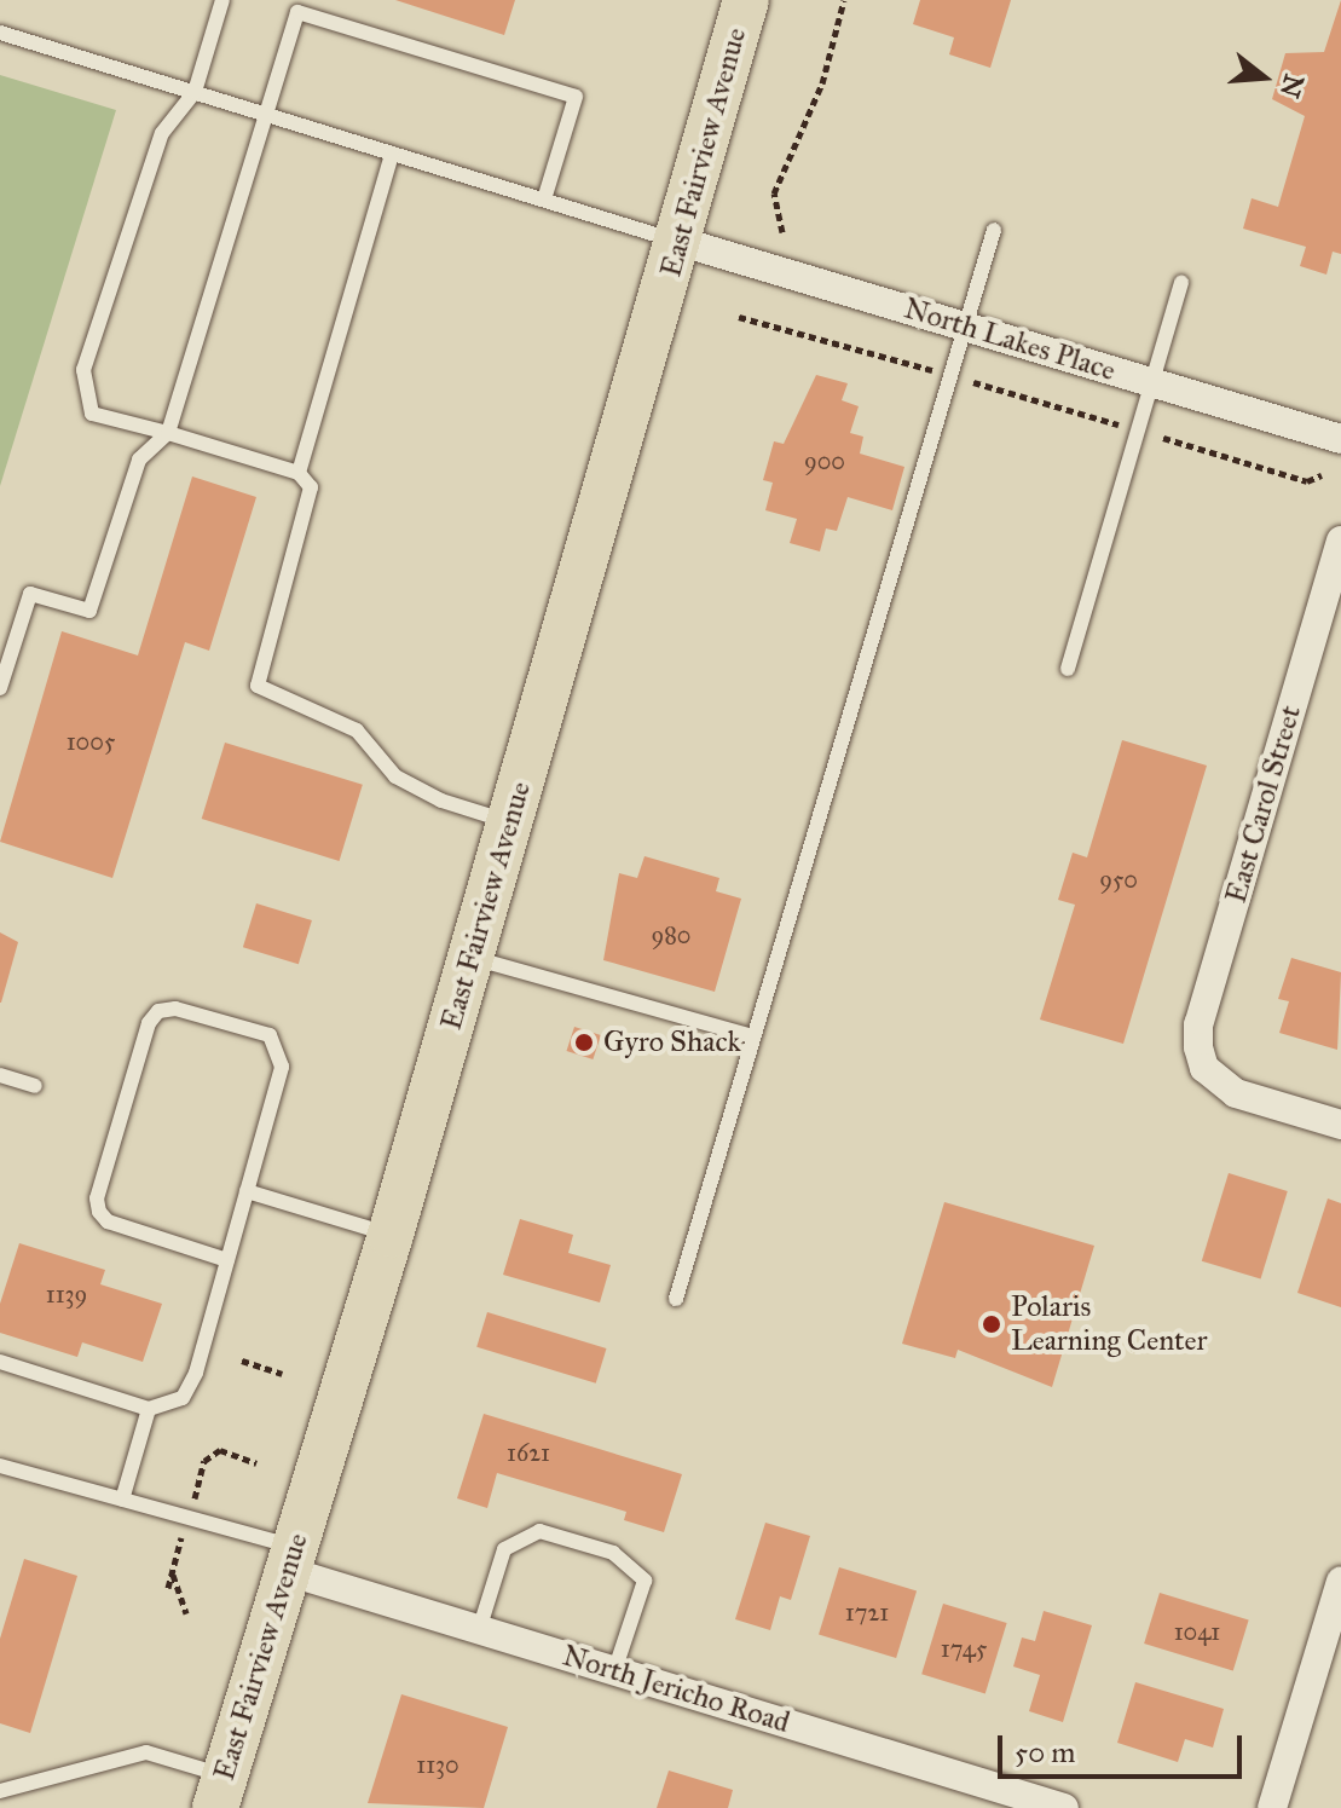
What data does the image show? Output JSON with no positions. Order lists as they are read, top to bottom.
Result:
{
  "streets": {
    "main road": ["East Fairview Avenue"],
    "street": ["North Lakes Place", "East Carol Street", "North Jericho Road"]
  },
  "crossings": [
    ["East Fairview Avenue", "North Lakes Place"],
    ["East Fairview Avenue", "North Jericho Road"]
  ],
  "places": ["Gyro Shack", "Polaris Learning Center"],
  "house_numbers": [
    "900",
    "1005",
    "950",
    "980",
    "1139",
    "1621",
    "1721",
    "1041",
    "1745",
    "1130"
  ],
  "scale_bar": "50 m",
  "north": "right"
}
